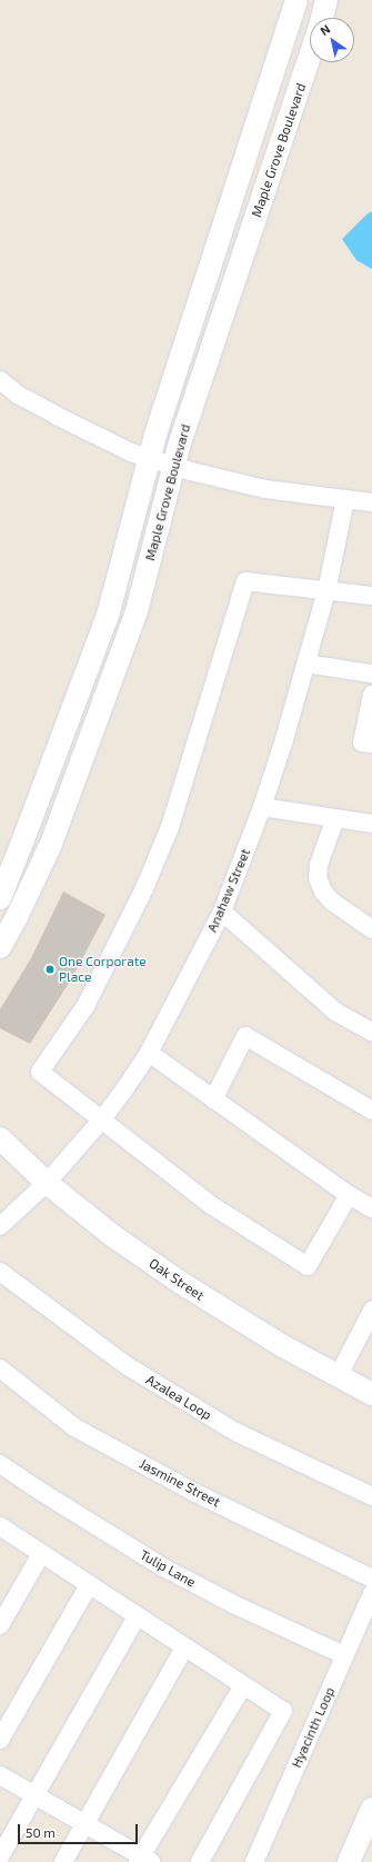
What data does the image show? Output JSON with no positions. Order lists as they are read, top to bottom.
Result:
{
  "streets": {
    "street": [
      "Maple Grove Boulevard",
      "Anahaw Street",
      "Oak Street",
      "Azalea Loop",
      "Jasmine Street",
      "Tulip Lane",
      "Hyacinth Loop"
    ]
  },
  "crossings": [
    ["Anahaw Street", "Oak Street"],
    ["Tulip Lane", "Hyacinth Loop"]
  ],
  "places": ["One Corporate Place"],
  "scale_bar": "50 m",
  "north": "top left"
}
